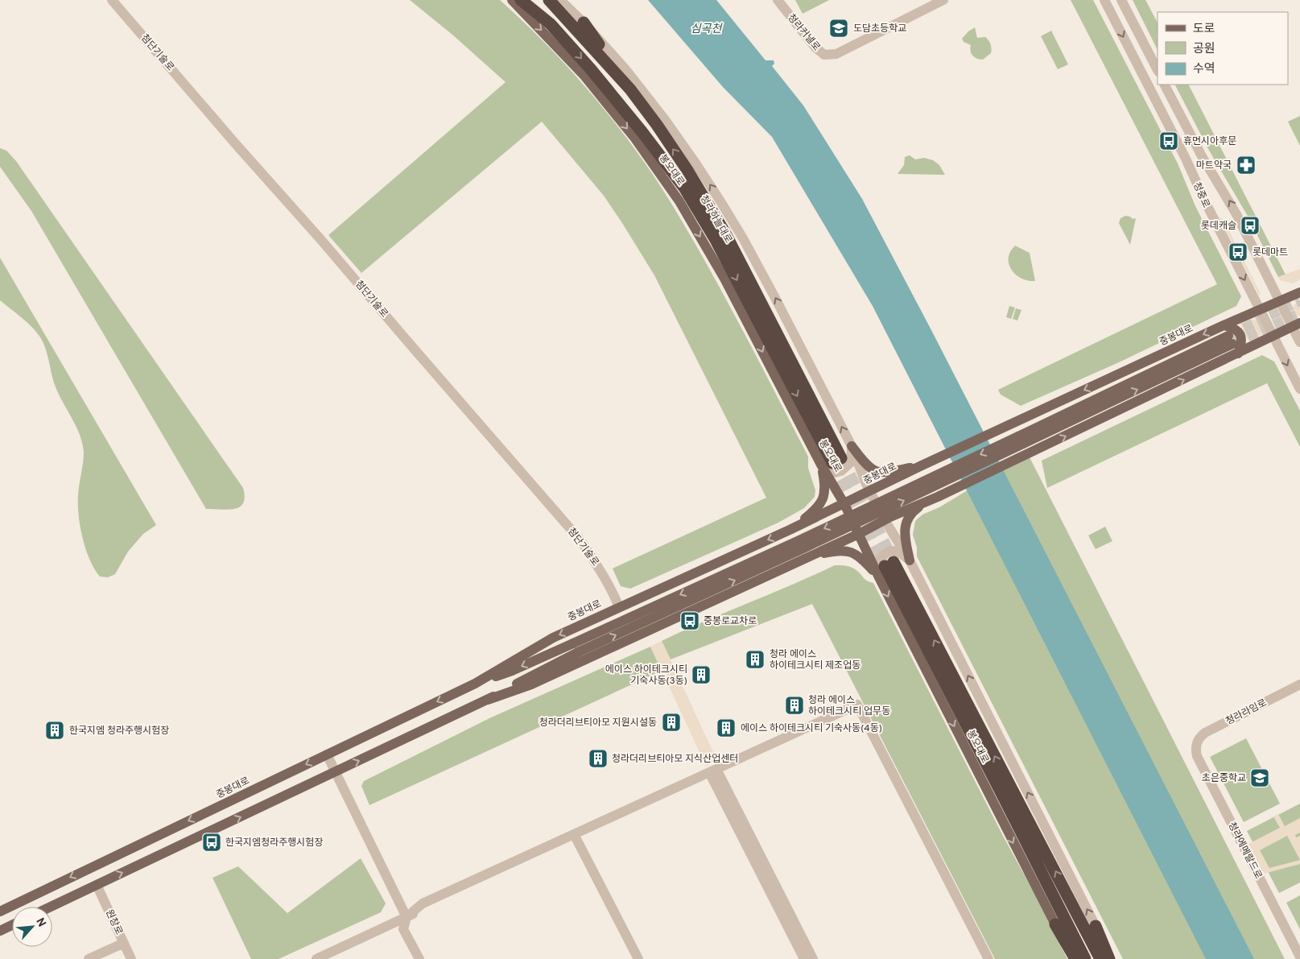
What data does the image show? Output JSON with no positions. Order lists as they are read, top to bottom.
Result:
{
  "streets": {
    "highway": ["봉오대로", "청라하늘대로"],
    "main road": ["중봉대로"],
    "street": [
      "청라커낼로",
      "첨단기술로",
      "청중로",
      "청라라임로",
      "청라에메랄드로",
      "원창로"
    ]
  },
  "crossings": [
    ["첨단기술로", "중봉대로"],
    ["봉오대로", "청라하늘대로"],
    ["봉오대로", "중봉대로"],
    ["청중로", "중봉대로"],
    ["중봉대로", "원창로"],
    ["청라라임로", "청라에메랄드로"]
  ],
  "water": ["심곡천"],
  "places": {
    "school or university": ["도담초등학교", "초은중학교"],
    "bus stop": [
      "휴먼시아후문",
      "롯데캐슬",
      "롯데마트",
      "중봉로교차로",
      "한국지엠청라주행시험장"
    ],
    "pharmacy": ["마트약국"],
    "building": [
      "청라 에이스 하이테크시티 제조업동",
      "에이스 하이테크시티 기숙사동(3동)",
      "청라 에이스 하이테크시티 업무동",
      "청라더리브티아모 지원시설동",
      "에이스 하이테크시티 기숙사동(4동)",
      "한국지엠 청라주행시험장",
      "청라더리브티아모 지식산업센터"
    ]
  },
  "legend": ["도로", "공원", "수역"],
  "north": "top right"
}
